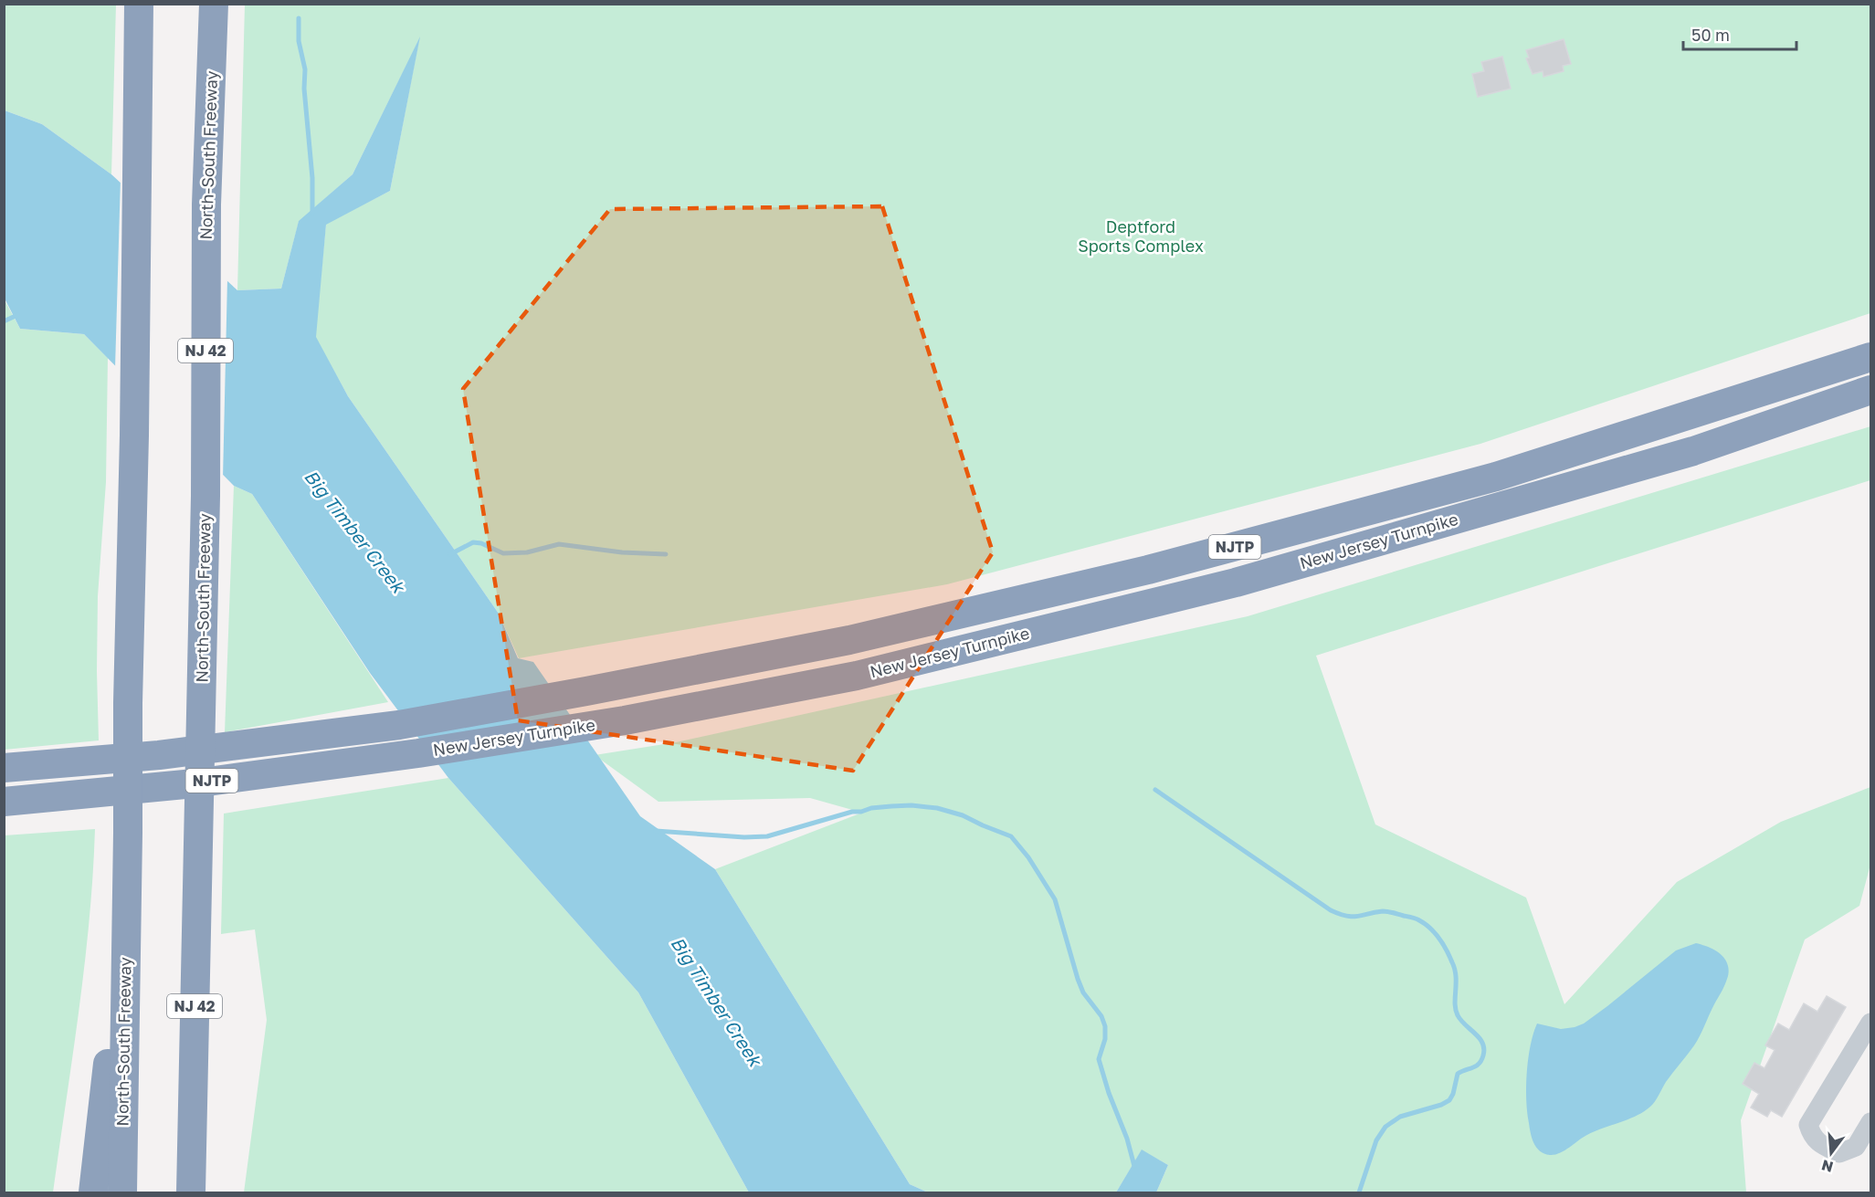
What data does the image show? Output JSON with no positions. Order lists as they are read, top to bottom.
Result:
{
  "streets": {
    "highway": [
      "North-South Freeway",
      "NJ 42",
      "New Jersey Turnpike",
      "NJTP"
    ]
  },
  "water": ["Big Timber Creek"],
  "parks": ["Deptford Sports Complex"],
  "scale_bar": "50 m",
  "north": "bottom"
}
